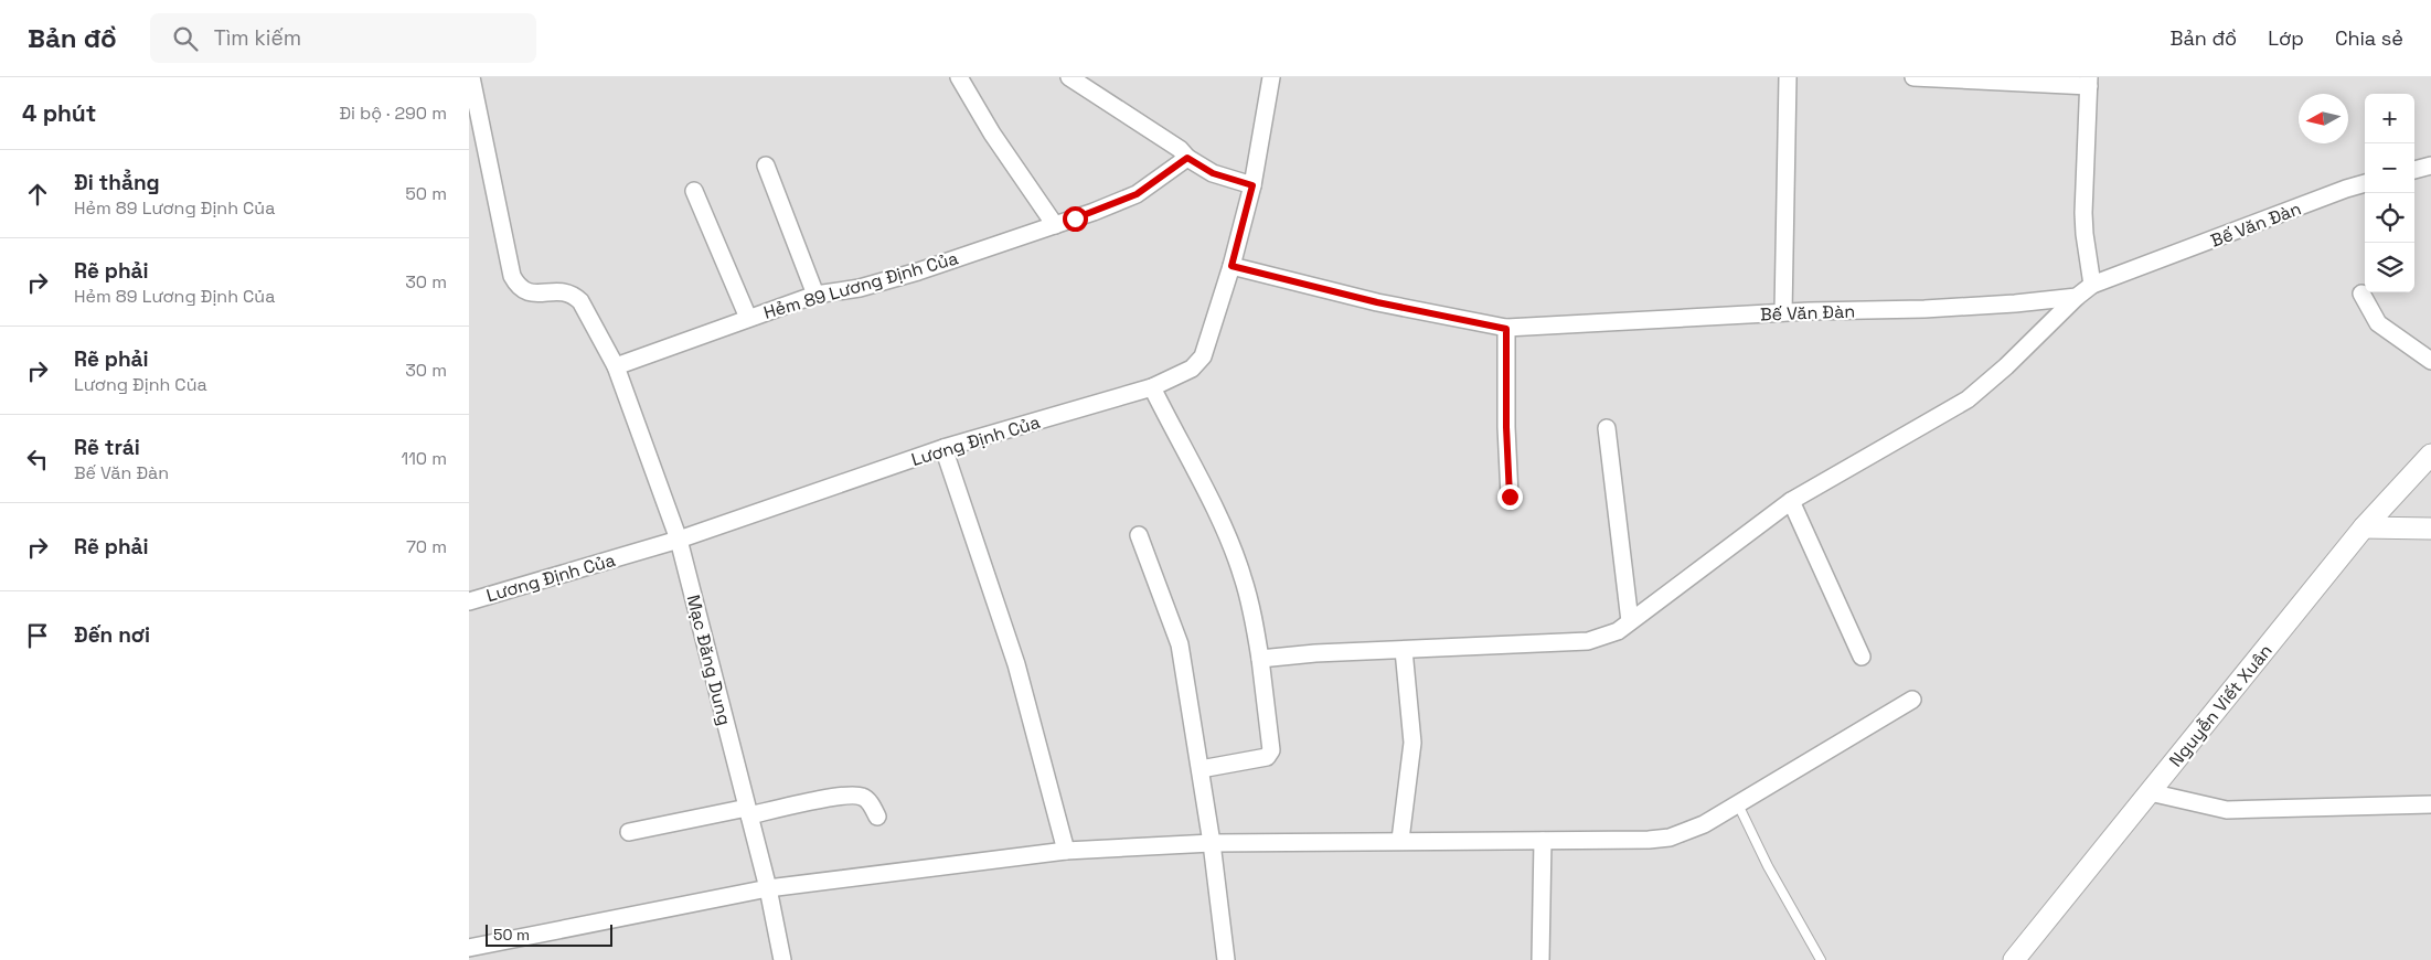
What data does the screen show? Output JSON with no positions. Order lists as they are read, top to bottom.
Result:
{
  "streets": {
    "street": [
      "Bế Văn Đàn",
      "Hẻm 89 Lương Định Của",
      "Lương Định Của",
      "Mạc Đăng Dung",
      "Nguyễn Viết Xuân"
    ]
  },
  "crossings": [
    ["Bế Văn Đàn", "Lương Định Của"],
    ["Hẻm 89 Lương Định Của", "Mạc Đăng Dung"],
    ["Lương Định Của", "Mạc Đăng Dung"]
  ],
  "scale_bar": "50 m",
  "north": "left",
  "page": {
    "header": "Bản đồ",
    "search": "Tìm kiếm",
    "nav": ["Bản đồ", "Lớp", "Chia sẻ"],
    "heading": ["4 phút", "Đi bộ · 290 m"],
    "map_buttons": ["+", "−"],
    "list": [
      ["Đi thẳng", "Hẻm 89 Lương Định Của", "50 m"],
      ["Rẽ phải", "Hẻm 89 Lương Định Của", "30 m"],
      ["Rẽ phải", "Lương Định Của", "30 m"],
      ["Rẽ trái", "Bế Văn Đàn", "110 m"],
      ["Rẽ phải", "70 m"],
      "Đến nơi"
    ],
    "scale": "50 m"
  }
}
